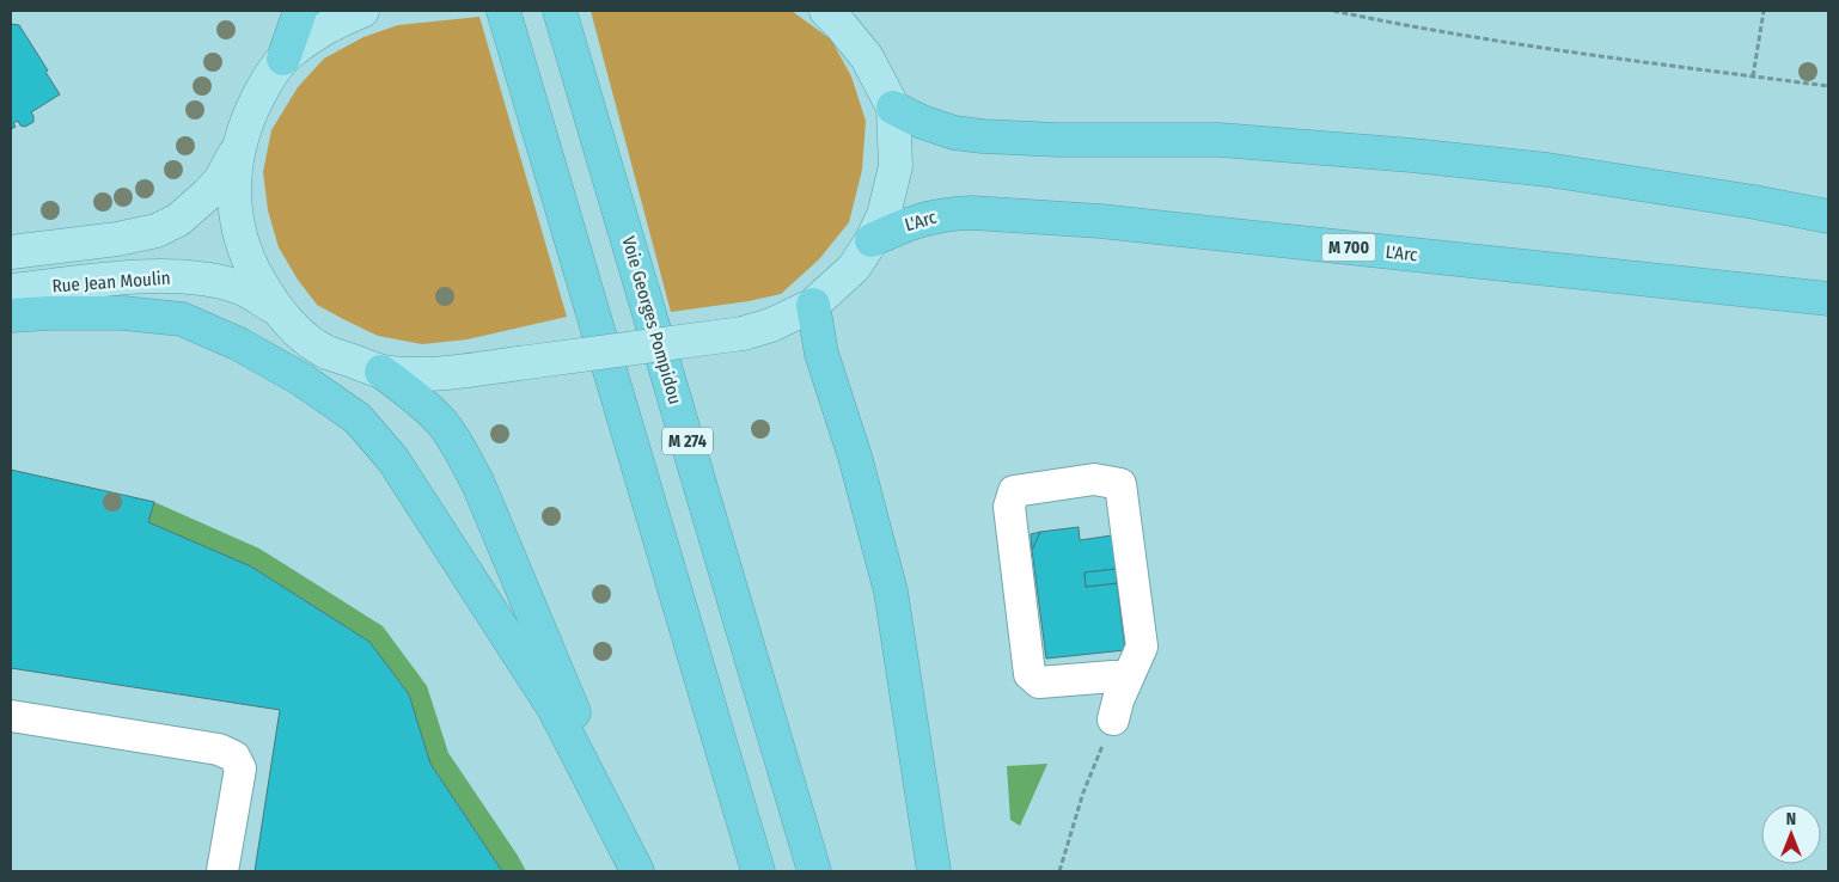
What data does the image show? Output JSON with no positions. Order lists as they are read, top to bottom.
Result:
{
  "streets": {
    "highway": [
      "L'Arc",
      "M 700",
      "Voie Georges Pompidou",
      "M 274"
    ],
    "main road": ["Rue Jean Moulin"]
  },
  "north": "top"
}
